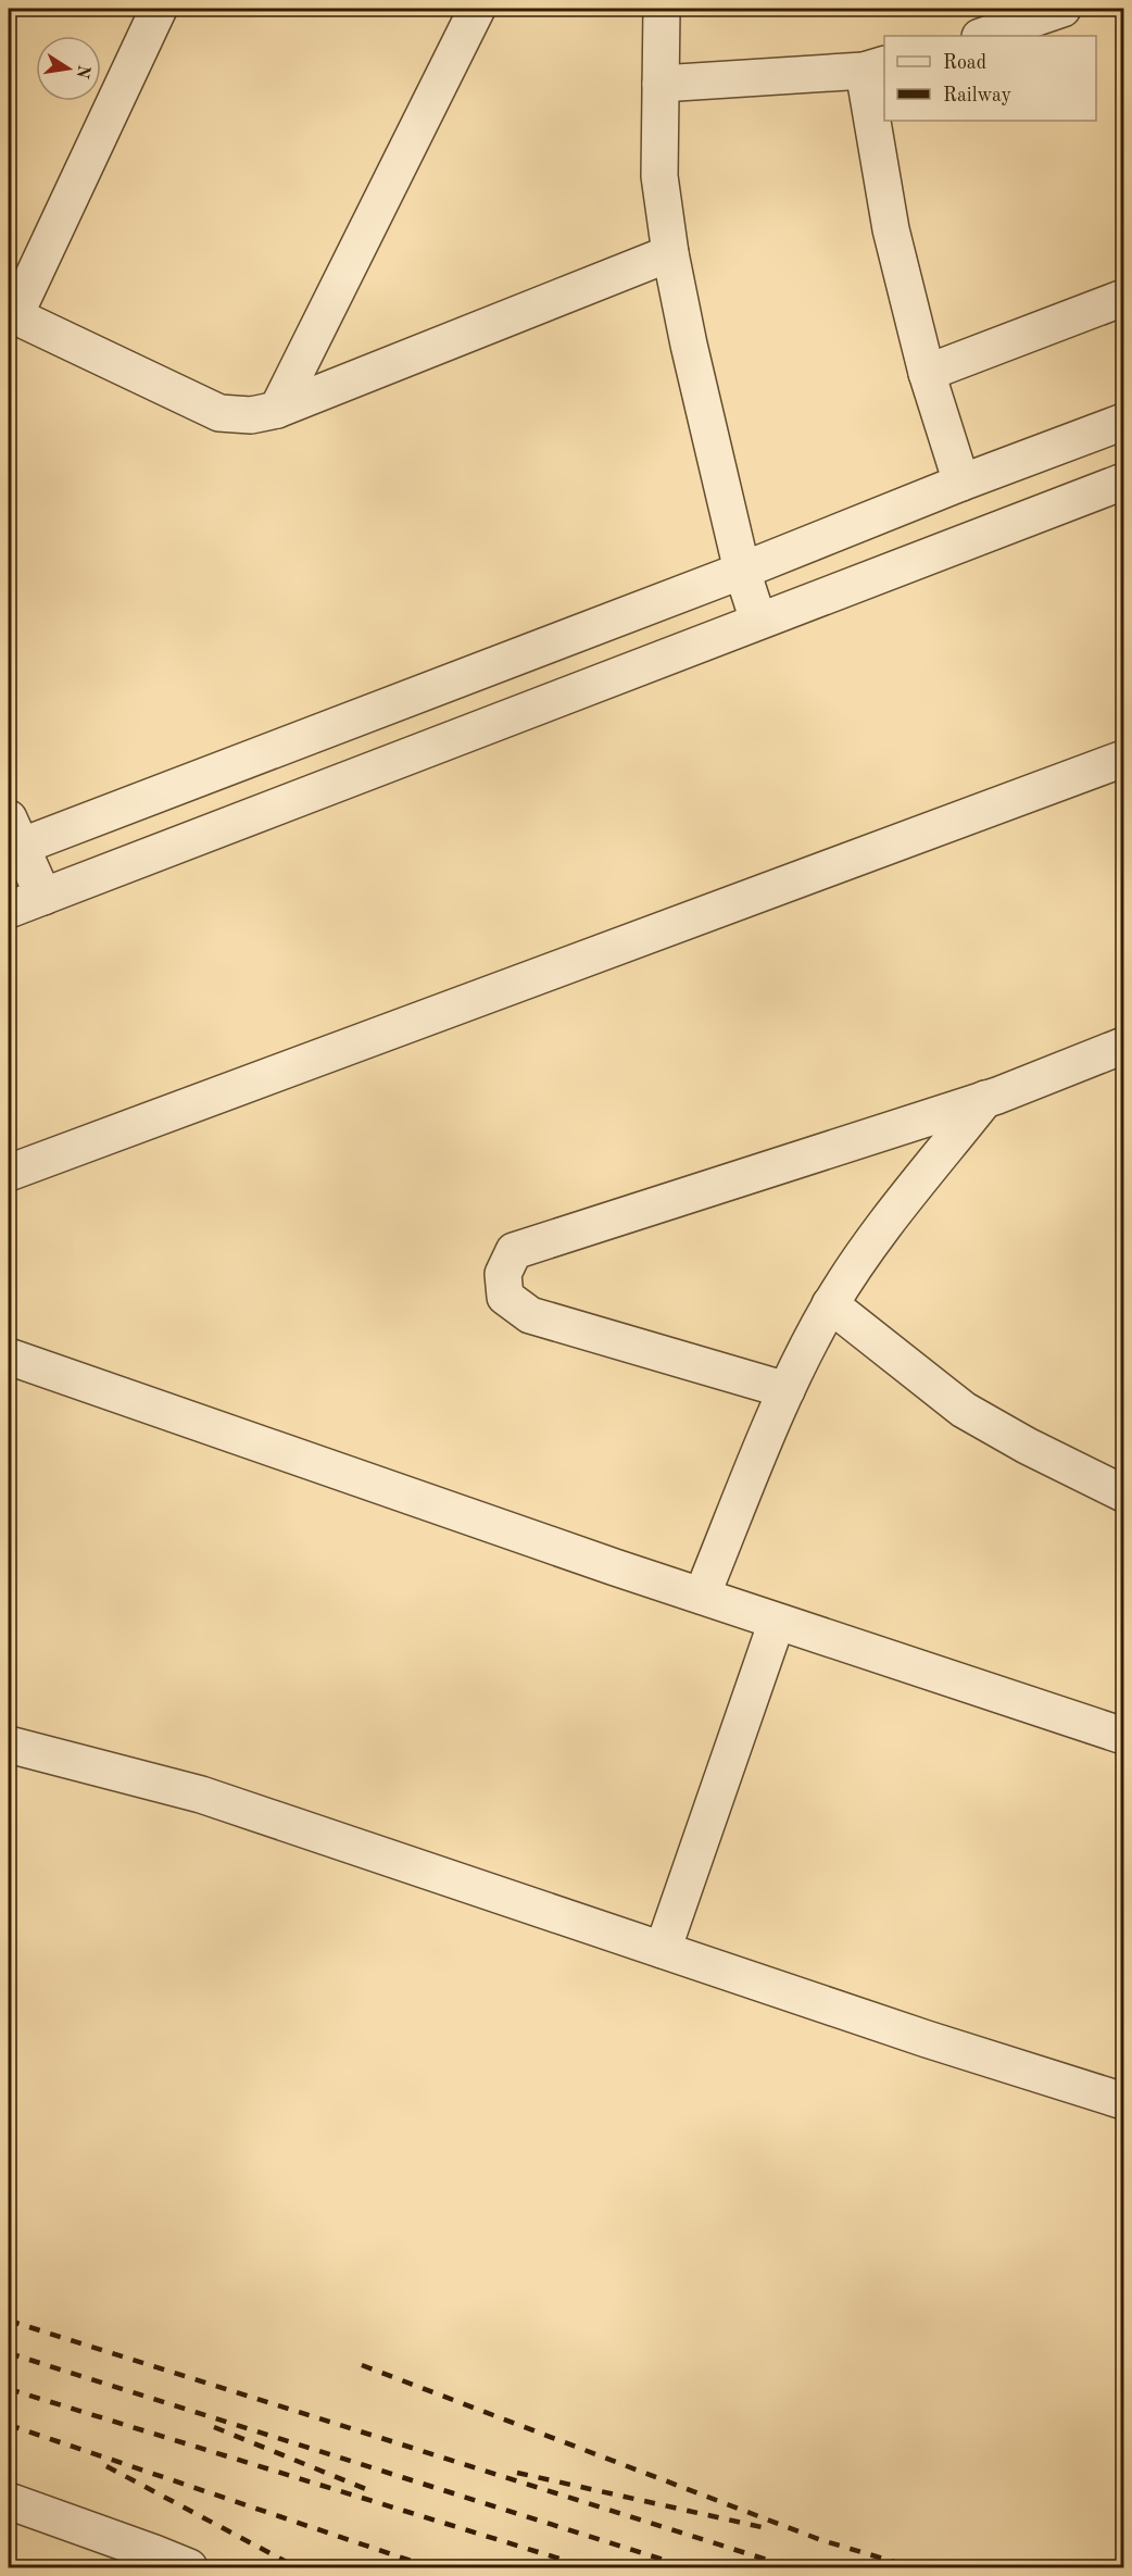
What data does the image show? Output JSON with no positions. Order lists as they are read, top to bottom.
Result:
{
  "legend": ["Road", "Railway"],
  "north": "right"
}
